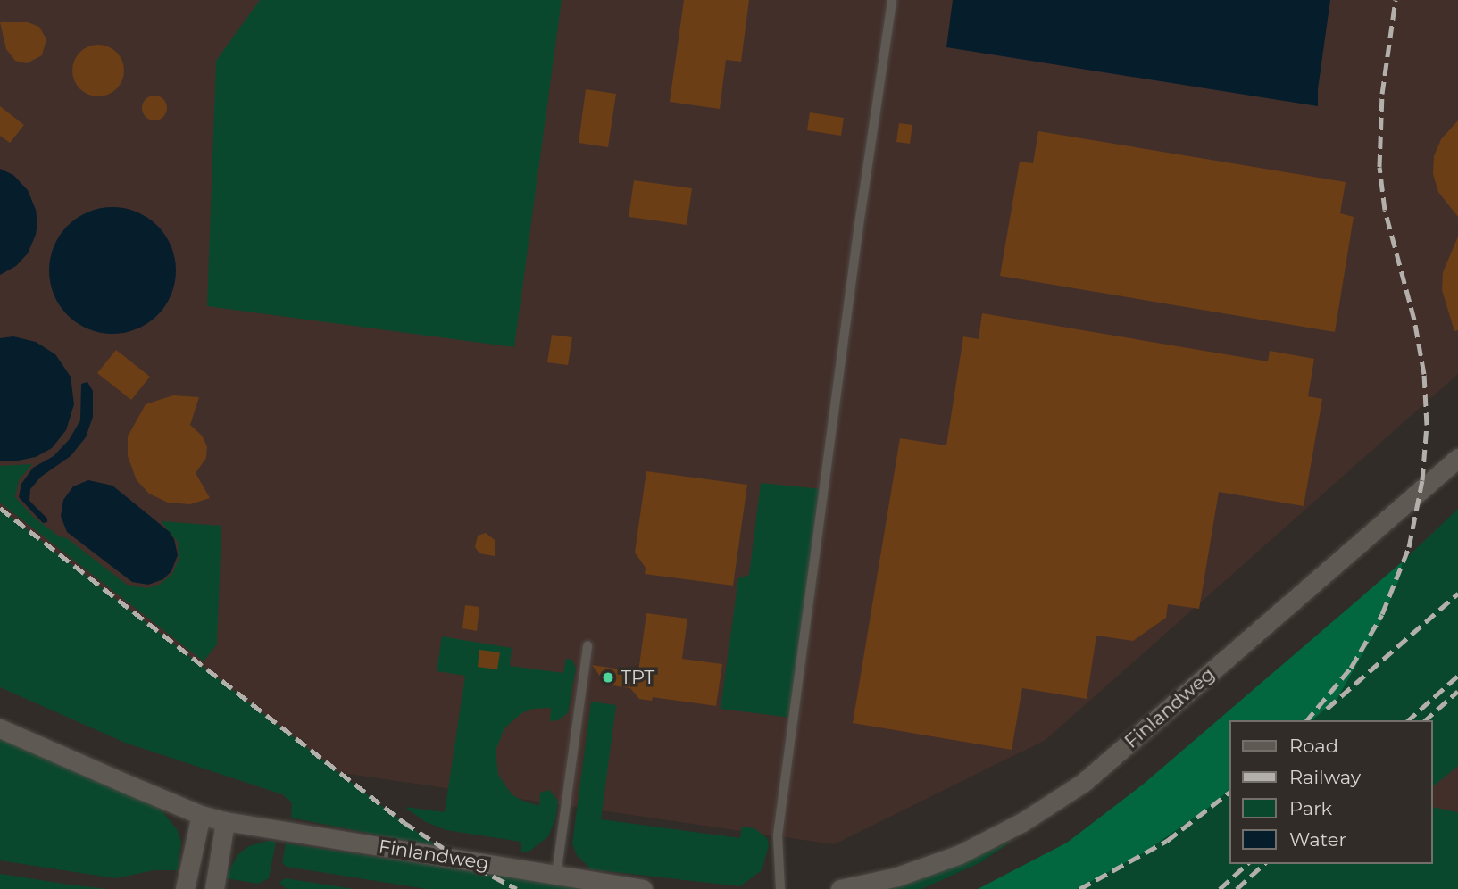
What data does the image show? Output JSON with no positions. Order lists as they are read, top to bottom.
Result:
{
  "streets": {
    "street": ["Finlandweg"]
  },
  "places": ["TPT"],
  "legend": [
    "Road",
    "Railway",
    "Park",
    "Water"
  ]
}
